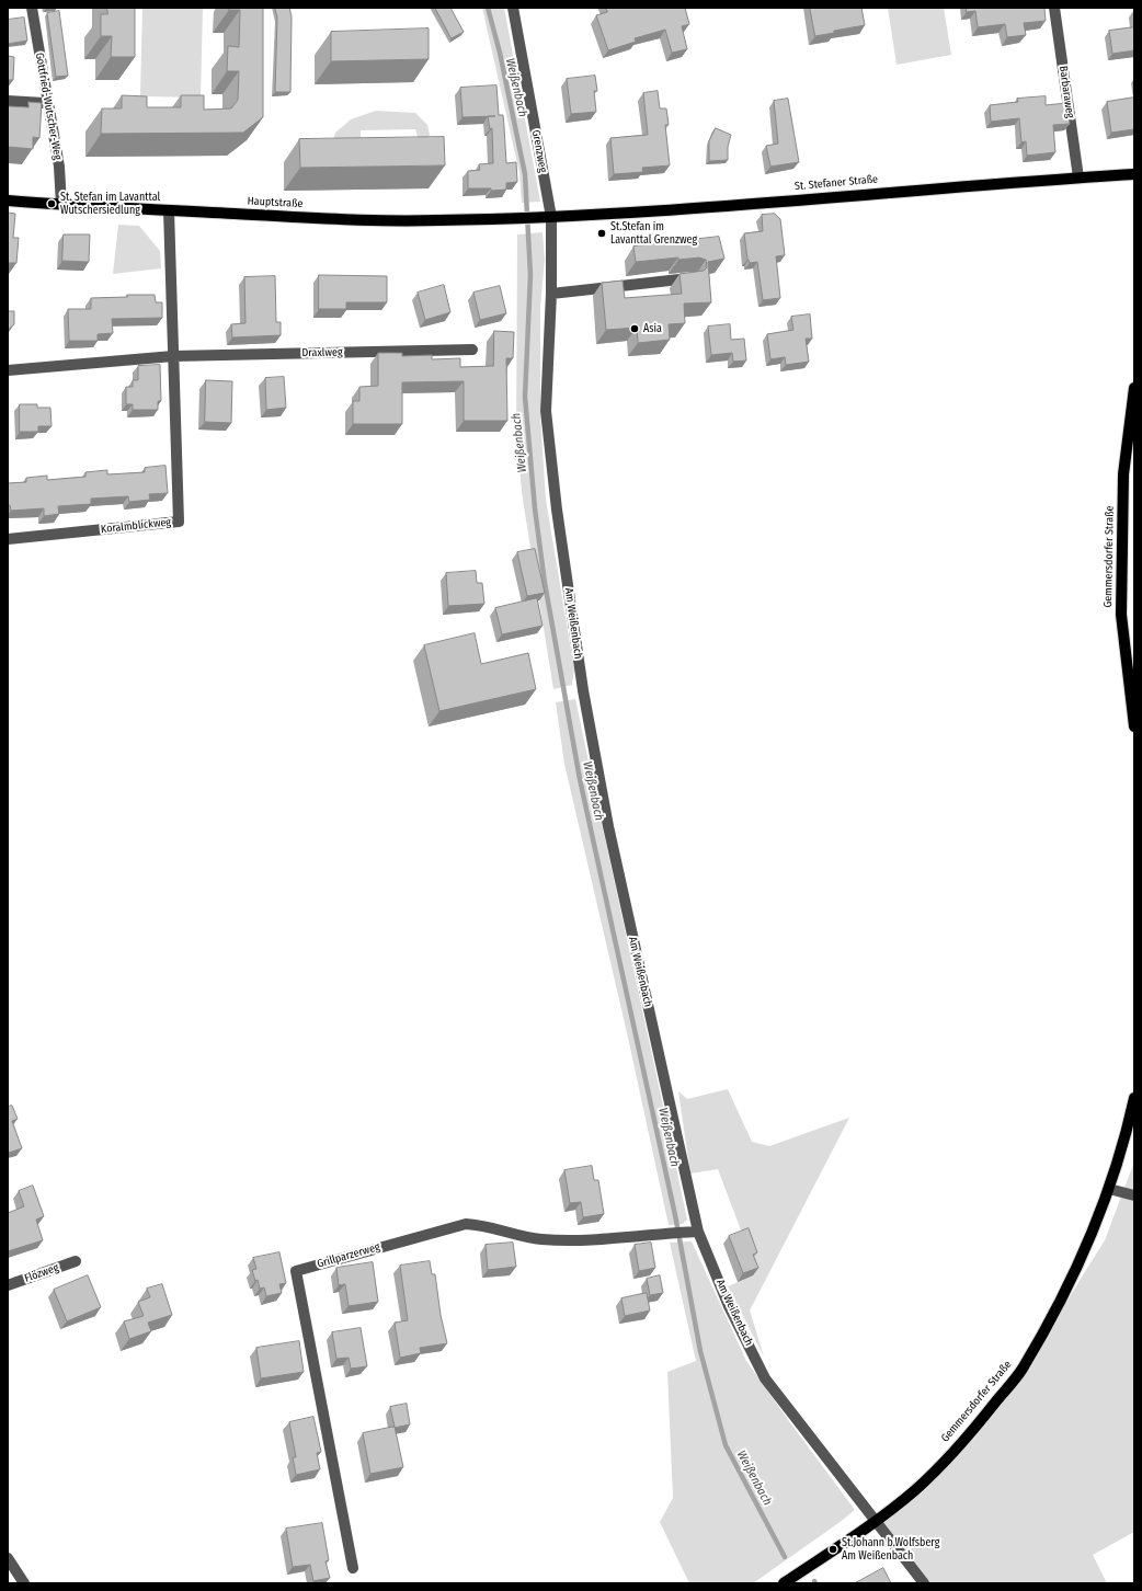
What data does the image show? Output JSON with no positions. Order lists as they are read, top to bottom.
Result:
{
  "streets": {
    "main road": ["St. Stefaner Straße", "Hauptstraße", "Gemmersdorfer Straße"],
    "street": [
      "Barbaraweg",
      "Gottfried-Wutscher-Weg",
      "Grenzweg",
      "Draxlweg",
      "Koralmblickweg",
      "Am Weißenbach",
      "Grillparzerweg",
      "Flözweg"
    ]
  },
  "crossings": [
    ["Barbaraweg", "St. Stefaner Straße"],
    ["Gottfried-Wutscher-Weg", "Hauptstraße"],
    ["Grenzweg", "St. Stefaner Straße"],
    ["Grenzweg", "Hauptstraße"],
    ["Grenzweg", "Am Weißenbach"],
    ["St. Stefaner Straße", "Hauptstraße"],
    ["St. Stefaner Straße", "Am Weißenbach"],
    ["Hauptstraße", "Koralmblickweg"],
    ["Hauptstraße", "Am Weißenbach"],
    ["Draxlweg", "Koralmblickweg"],
    ["Gemmersdorfer Straße", "Am Weißenbach"],
    ["Am Weißenbach", "Grillparzerweg"]
  ],
  "water": ["Weißenbach"],
  "places": [
    "St. Stefan im Lavanttal Wutschersiedlung",
    "St.Stefan im Lavanttal Grenzweg",
    "Asia",
    "St.Johann b.Wolfsberg Am Weißenbach"
  ]
}
